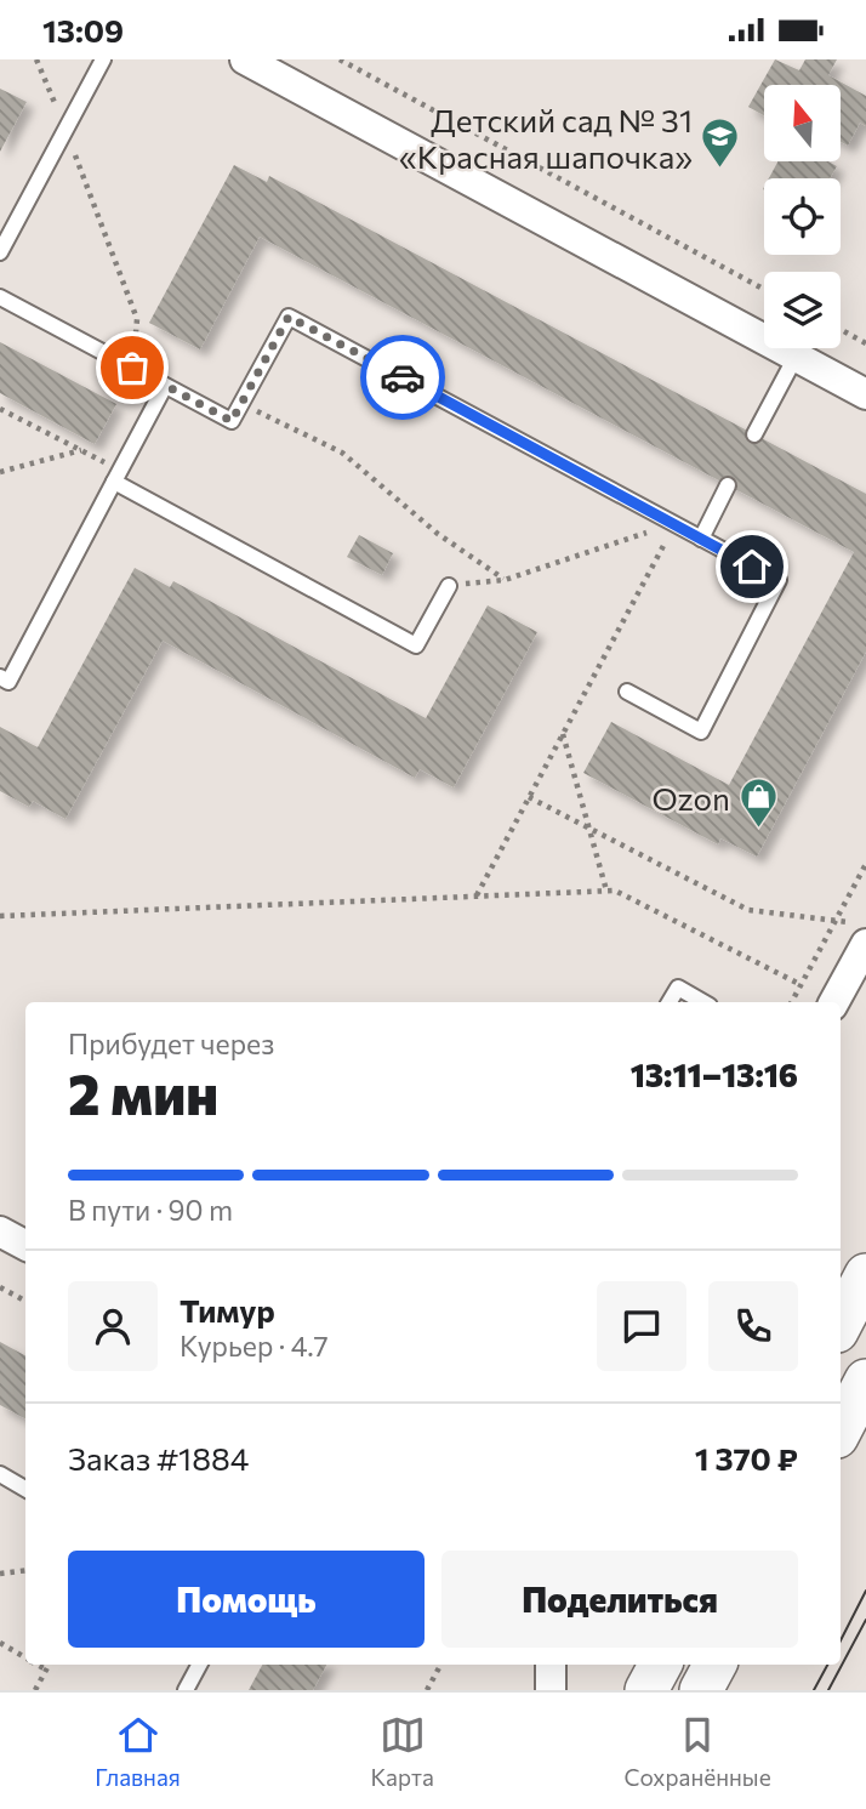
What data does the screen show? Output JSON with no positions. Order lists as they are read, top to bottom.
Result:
{
  "places": {
    "school or university": ["Детский сад № 31 «Красная шапочка»"],
    "shop": ["Ozon"]
  },
  "north": "top",
  "page": {
    "status": "13:09",
    "heading": ["2 мин", "Прибудет через", "13:11–13:16"],
    "panel": [
      "Тимур",
      "Курьер · 4.7",
      "Заказ #1884",
      "1 370 ₽"
    ],
    "bar": "В пути · 90 m",
    "buttons": ["Помощь", "Поделиться"],
    "tabs": ["Главная", "Карта", "Сохранённые"]
  }
}
